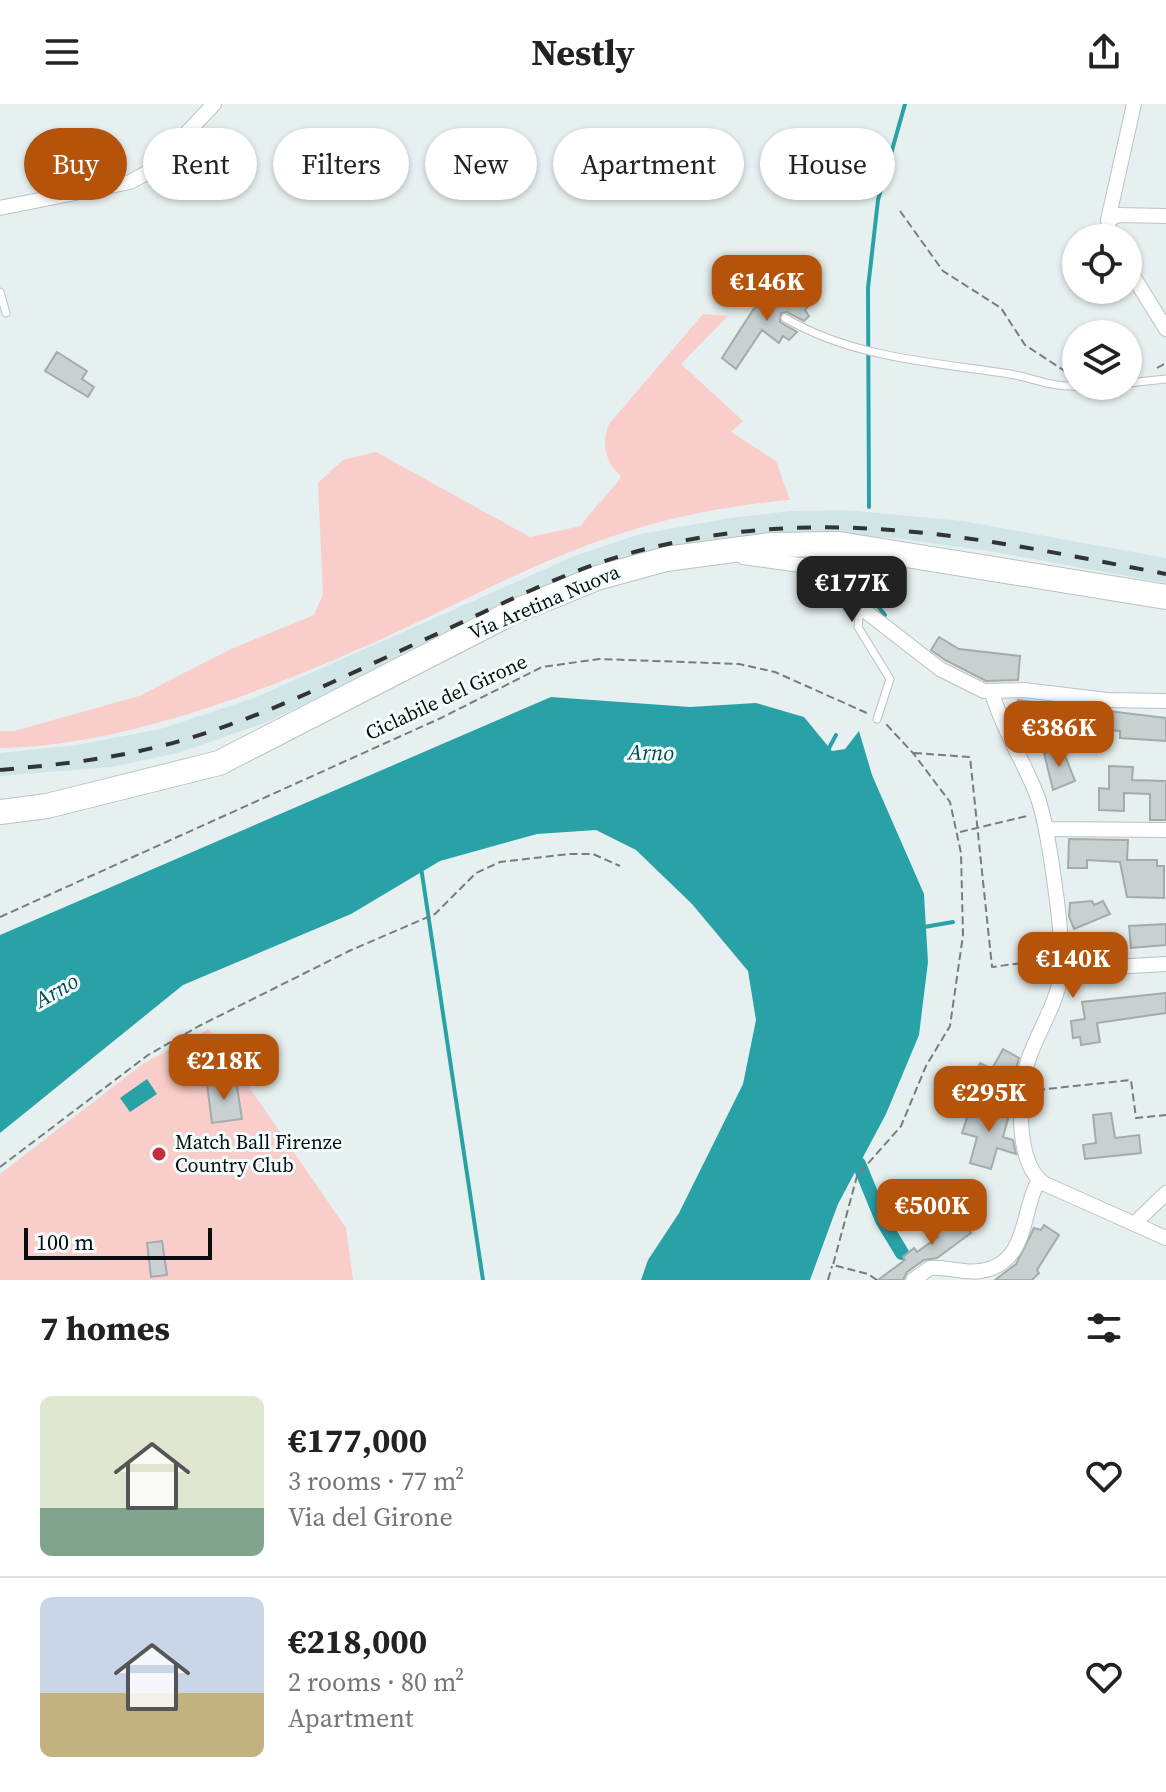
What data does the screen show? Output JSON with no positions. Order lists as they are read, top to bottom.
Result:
{
  "streets": {
    "main road": ["Via Aretina Nuova"],
    "path": ["Ciclabile del Girone"]
  },
  "water": ["Arno"],
  "places": ["Match Ball Firenze Country Club"],
  "scale_bar": "100 m",
  "page": {
    "header": "Nestly",
    "chip": [
      "Buy",
      "Rent",
      "Filters",
      "New",
      "Apartment",
      "House"
    ],
    "price": [
      "€146K",
      "€177K",
      "€386K",
      "€140K",
      "€218K",
      "€295K",
      "€500K"
    ],
    "scale": "100 m",
    "heading": "7 homes",
    "list": [
      {
        "name": "€177,000",
        "note": "3 rooms · 77 m² · Via del Girone"
      },
      {
        "name": "€218,000",
        "note": "2 rooms · 80 m² · Apartment"
      }
    ]
  }
}
